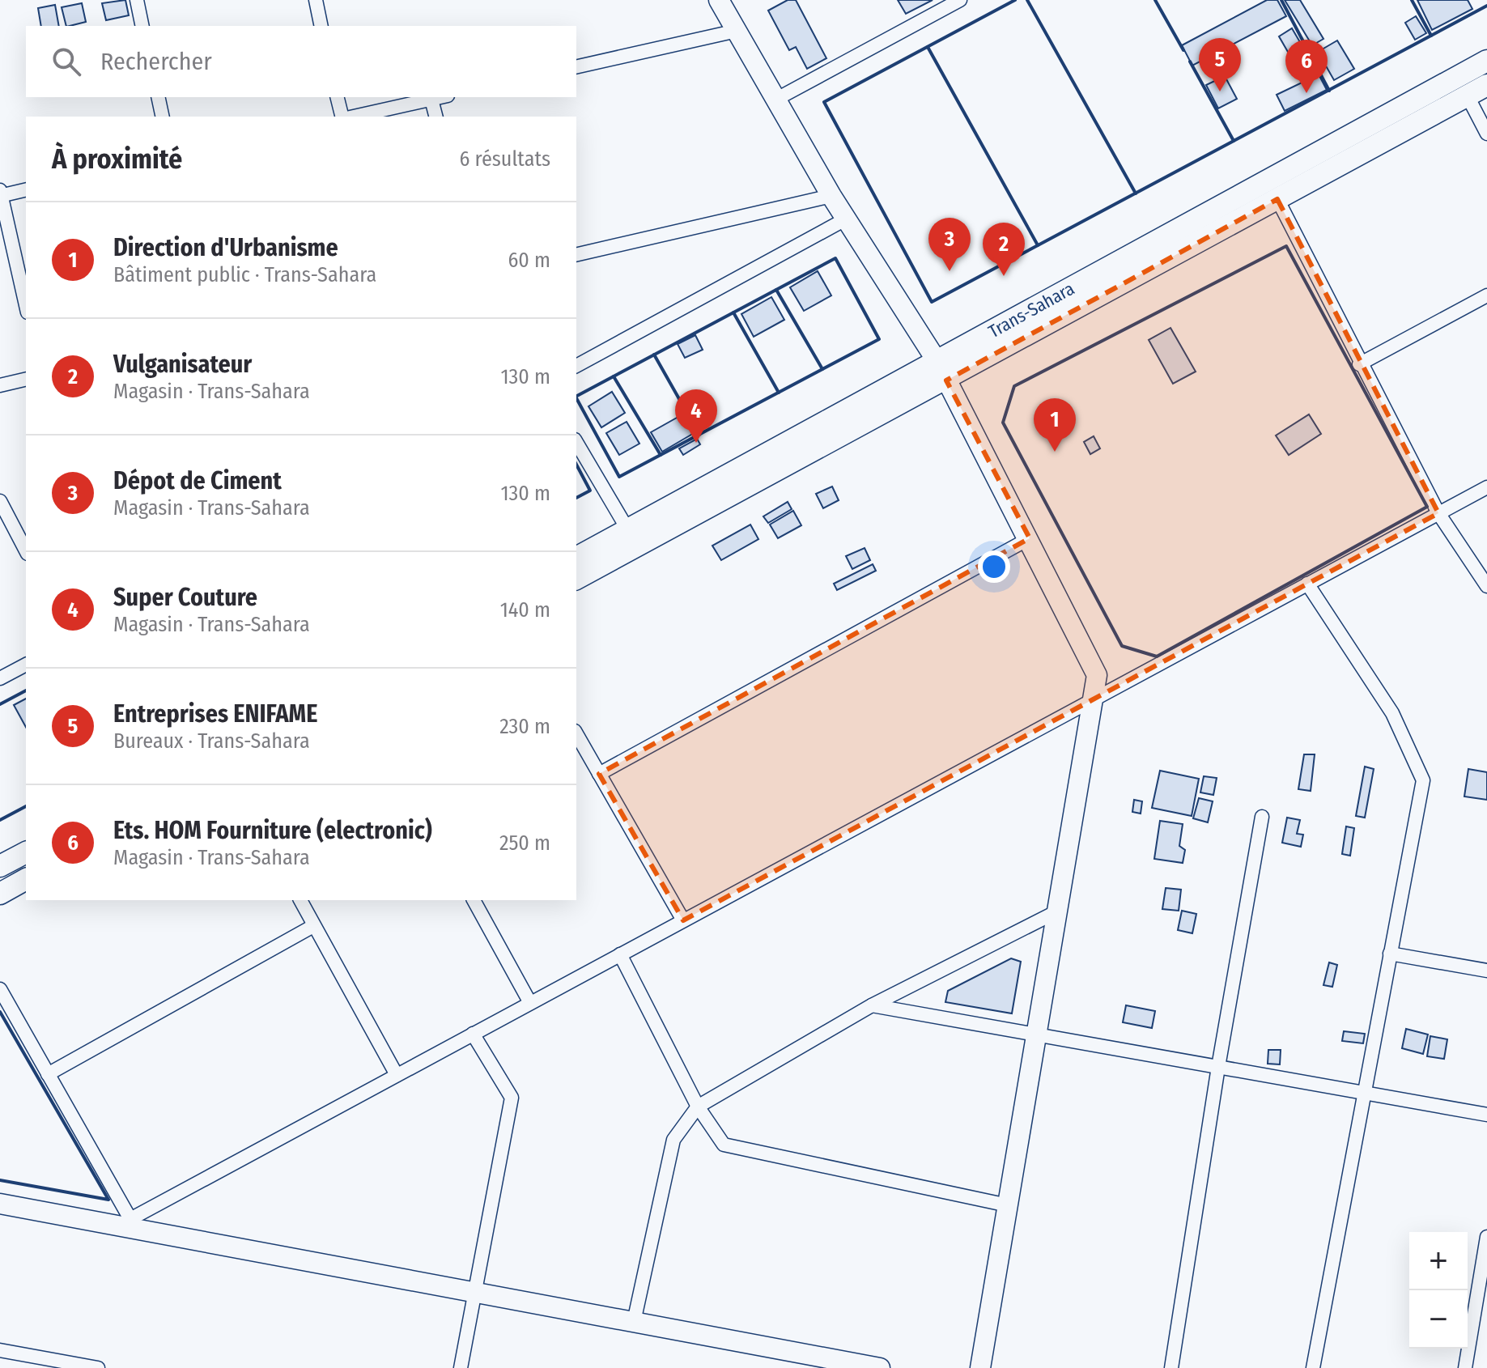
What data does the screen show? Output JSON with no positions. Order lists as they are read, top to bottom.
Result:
{
  "streets": {
    "main road": ["Trans-Sahara"]
  },
  "page": {
    "search": "Rechercher",
    "pins": [
      "5",
      "6",
      "3",
      "2",
      "4",
      "1"
    ],
    "heading": ["À proximité", "6 résultats"],
    "list": [
      {
        "mark": "1",
        "name": "Direction d'Urbanisme",
        "note": "Bâtiment public · Trans-Sahara",
        "value": "60 m"
      },
      {
        "mark": "2",
        "name": "Vulganisateur",
        "note": "Magasin · Trans-Sahara",
        "value": "130 m"
      },
      {
        "mark": "3",
        "name": "Dépot de Ciment",
        "note": "Magasin · Trans-Sahara",
        "value": "130 m"
      },
      {
        "mark": "4",
        "name": "Super Couture",
        "note": "Magasin · Trans-Sahara",
        "value": "140 m"
      },
      {
        "mark": "5",
        "name": "Entreprises ENIFAME",
        "note": "Bureaux · Trans-Sahara",
        "value": "230 m"
      },
      {
        "mark": "6",
        "name": "Ets. HOM Fourniture (electronic)",
        "note": "Magasin · Trans-Sahara",
        "value": "250 m"
      }
    ],
    "map_buttons": ["+", "−"]
  }
}
